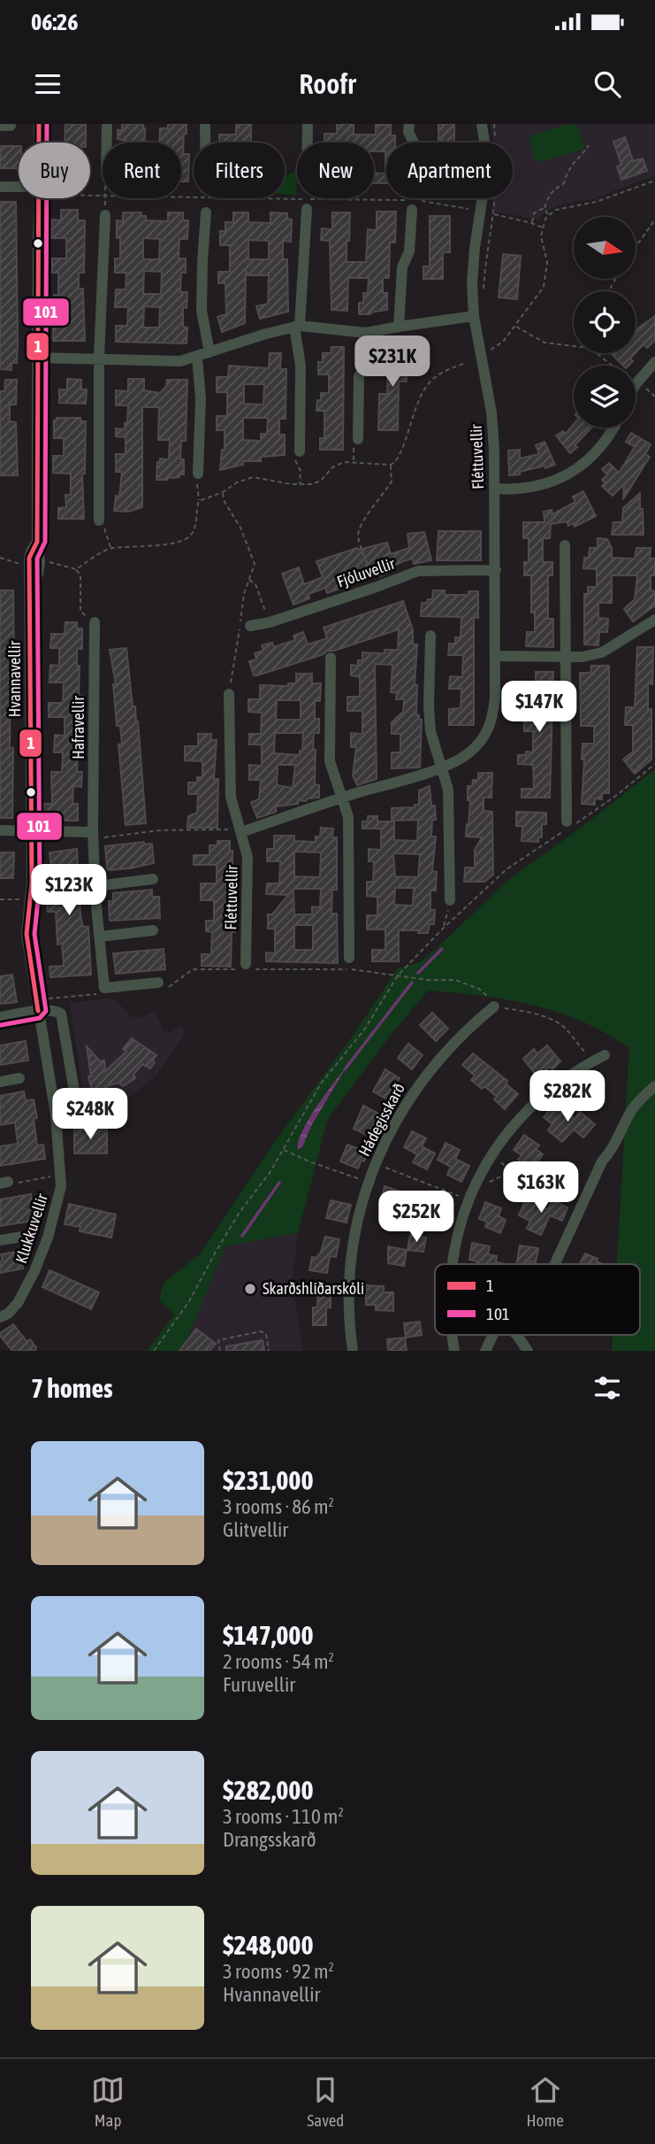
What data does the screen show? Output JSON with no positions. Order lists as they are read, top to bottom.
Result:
{
  "streets": {
    "street": [
      "Fléttuvellir",
      "Fjóluvellir",
      "Hvannavellir",
      "Hafravellir",
      "Hádegisskarð",
      "Klukkuvellir"
    ]
  },
  "crossings": [
    ["Fléttuvellir", "Fjóluvellir"],
    ["Hvannavellir", "Klukkuvellir"]
  ],
  "places": ["Skarðshlíðarskóli"],
  "lines": ["transit line 1", "transit line 101"],
  "legend": ["1", "101"],
  "north": "right",
  "page": {
    "status": "06:26",
    "header": "Roofr",
    "chip": [
      "Buy",
      "Rent",
      "Filters",
      "New",
      "Apartment"
    ],
    "price": [
      "$231K",
      "$147K",
      "$123K",
      "$282K",
      "$248K",
      "$163K",
      "$252K"
    ],
    "heading": "7 homes",
    "list": [
      {
        "name": "$231,000",
        "note": "3 rooms · 86 m² · Glitvellir"
      },
      {
        "name": "$147,000",
        "note": "2 rooms · 54 m² · Furuvellir"
      },
      {
        "name": "$282,000",
        "note": "3 rooms · 110 m² · Drangsskarð"
      },
      {
        "name": "$248,000",
        "note": "3 rooms · 92 m² · Hvannavellir"
      }
    ],
    "tabs": ["Map", "Saved", "Home"]
  }
}
